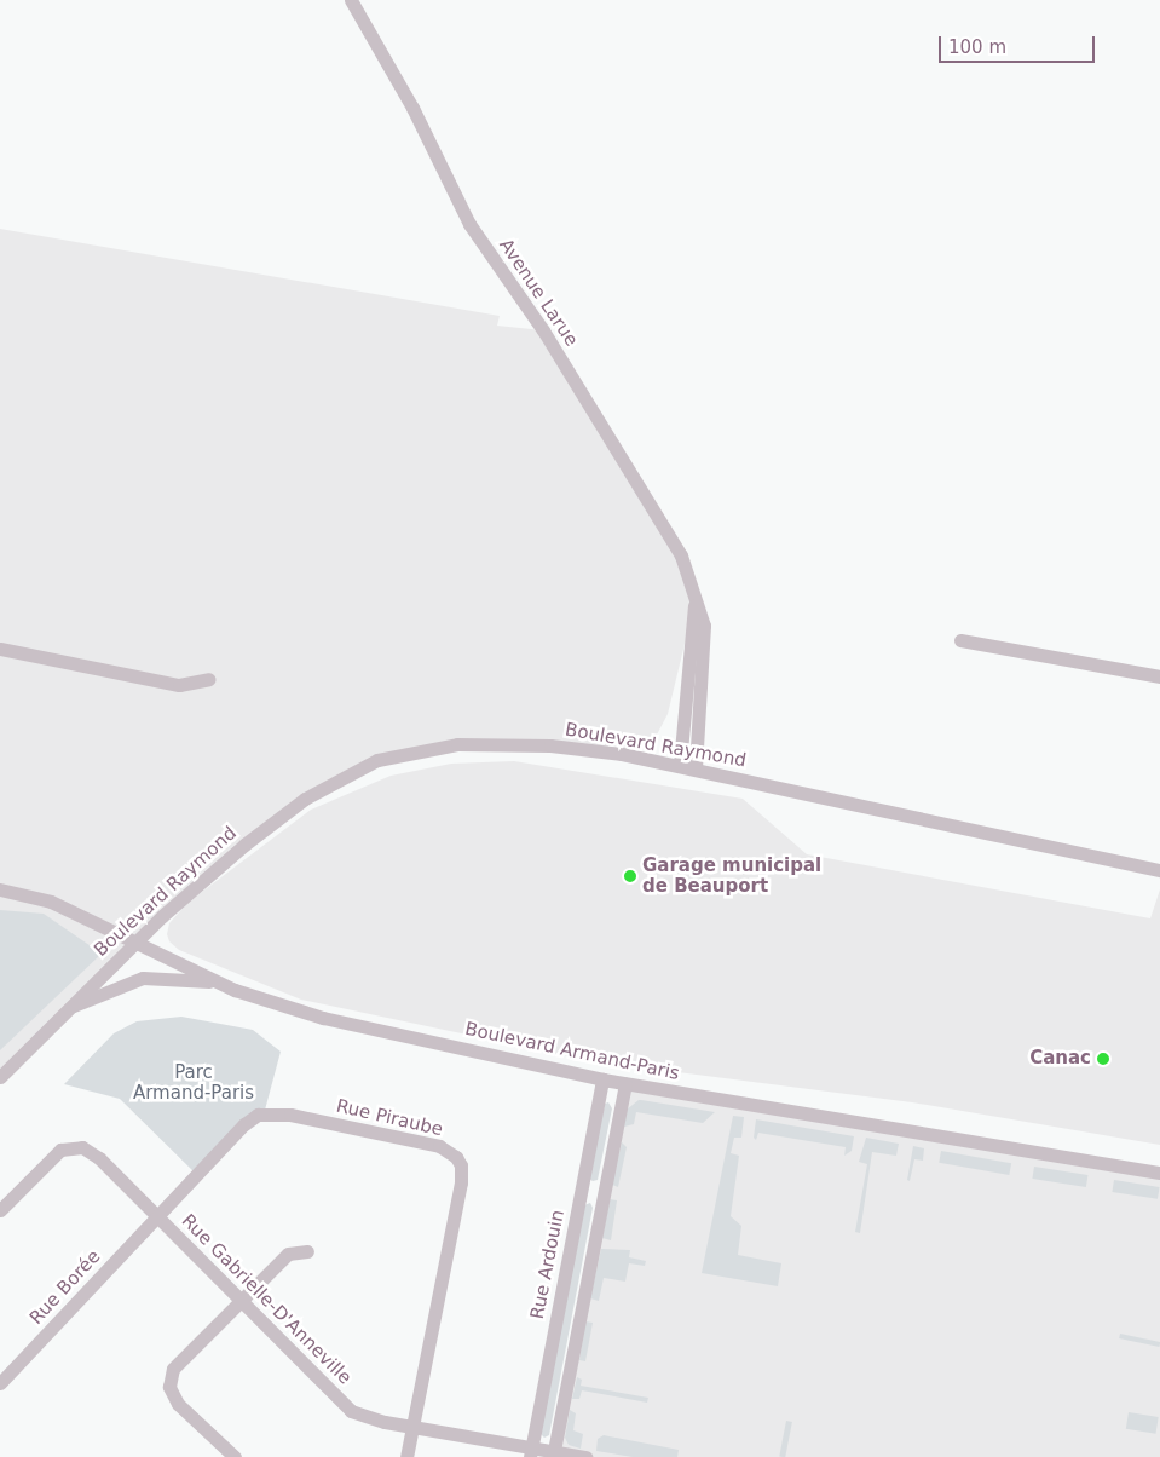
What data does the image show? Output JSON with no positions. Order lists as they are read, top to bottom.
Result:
{
  "streets": {
    "street": [
      "Avenue Larue",
      "Boulevard Raymond",
      "Boulevard Armand-Paris",
      "Rue Piraube",
      "Rue Ardouin",
      "Rue Borée",
      "Rue Gabrielle-D'Anneville"
    ]
  },
  "crossings": [
    ["Avenue Larue", "Boulevard Raymond"],
    ["Boulevard Raymond", "Boulevard Armand-Paris"],
    ["Boulevard Armand-Paris", "Rue Ardouin"],
    ["Rue Piraube", "Rue Borée"],
    ["Rue Piraube", "Rue Gabrielle-D'Anneville"],
    ["Rue Ardouin", "Rue Gabrielle-D'Anneville"],
    ["Rue Borée", "Rue Gabrielle-D'Anneville"]
  ],
  "parks": ["Parc Armand-Paris"],
  "places": ["Garage municipal de Beauport", "Canac"],
  "scale_bar": "100 m"
}
